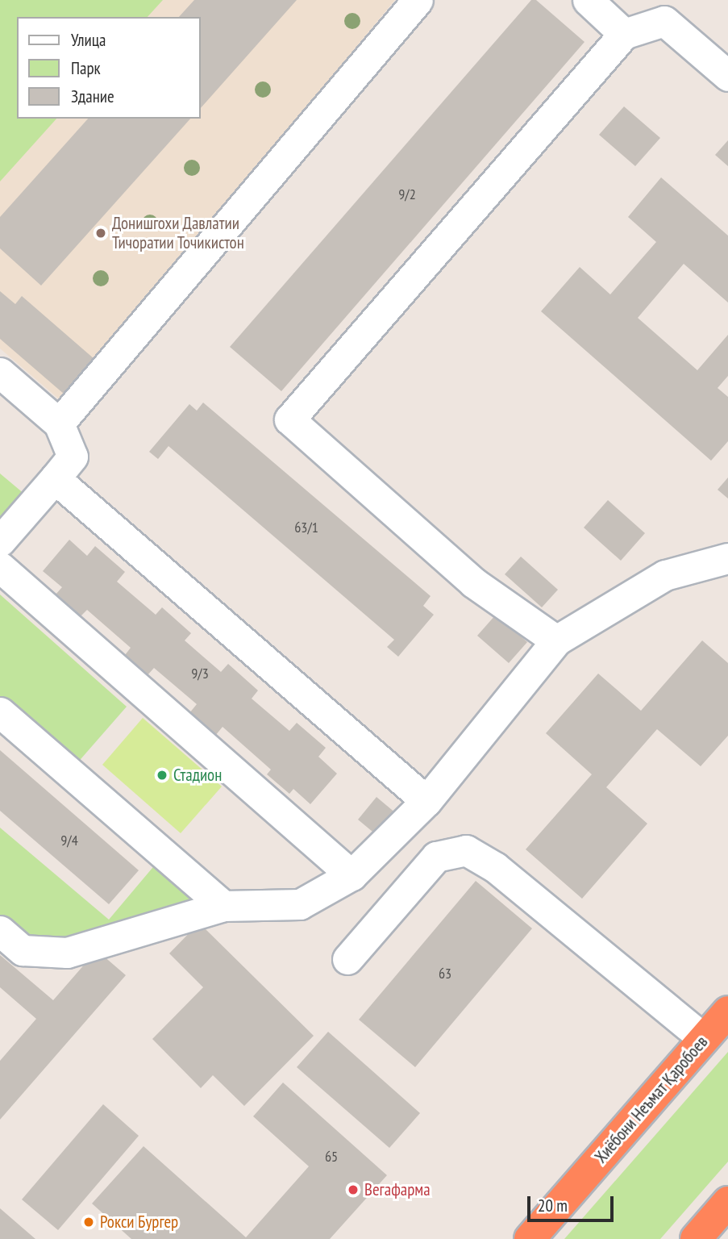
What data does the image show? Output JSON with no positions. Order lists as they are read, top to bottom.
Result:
{
  "streets": {
    "highway": ["Хиёбони Неъмат Қаробоев"]
  },
  "places": [
    "Донишгохи Давлатии Тичоратии Точикистон",
    "Стадион",
    "Вегафарма",
    "Рокси Бургер"
  ],
  "house_numbers": [
    "9/2",
    "63/1",
    "9/3",
    "9/4",
    "63",
    "65"
  ],
  "legend": ["Улица", "Парк", "Здание"],
  "scale_bar": "20 m"
}
